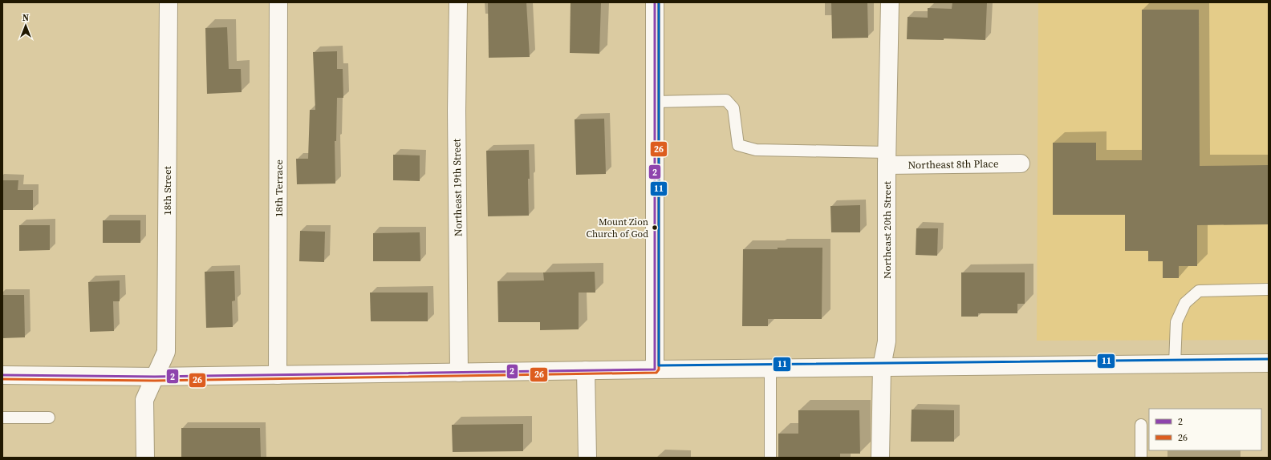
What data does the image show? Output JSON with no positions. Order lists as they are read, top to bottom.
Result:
{
  "streets": {
    "street": [
      "Northeast 8th Place",
      "Northeast 19th Street",
      "18th Terrace",
      "18th Street",
      "Northeast 20th Street"
    ]
  },
  "crossings": [
    ["Northeast 8th Place", "Northeast 20th Street"]
  ],
  "places": ["Mount Zion Church of God"],
  "lines": ["transit line 2", "transit line 26", "transit line 11"],
  "legend": ["2", "26"],
  "north": "top"
}
